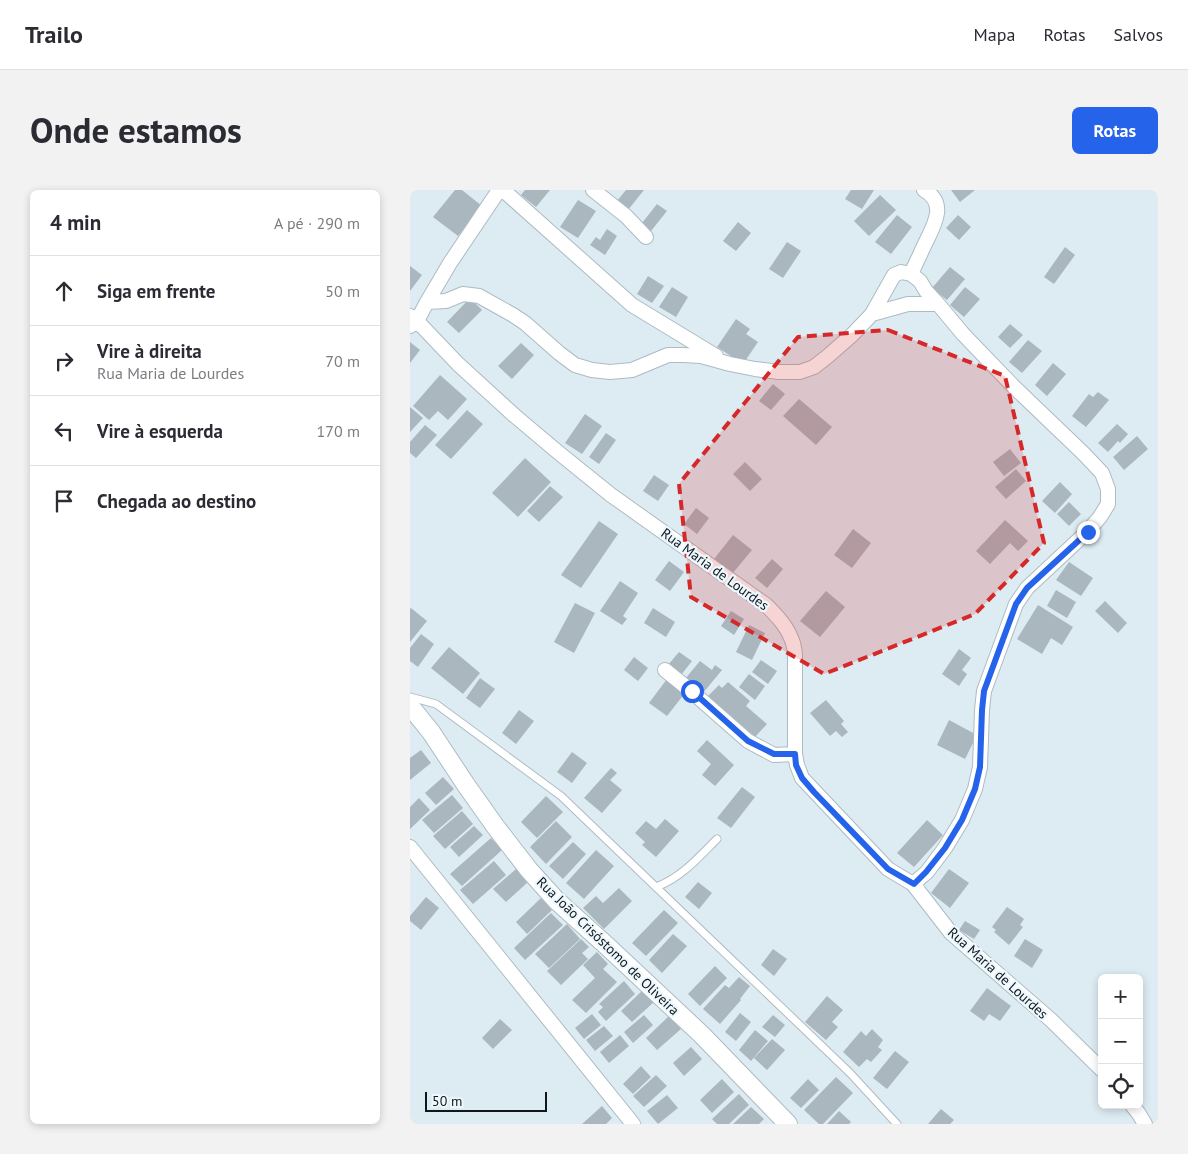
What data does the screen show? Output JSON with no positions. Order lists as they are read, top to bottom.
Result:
{
  "streets": {
    "street": ["Rua Maria de Lourdes", "Rua João Crisóstomo de Oliveira"]
  },
  "scale_bar": "50 m",
  "page": {
    "header": "Trailo",
    "nav": ["Mapa", "Rotas", "Salvos"],
    "title": "Onde estamos",
    "buttons": "Rotas",
    "heading": ["4 min", "A pé · 290 m"],
    "list": [
      ["Siga em frente", "50 m"],
      ["Vire à direita", "Rua Maria de Lourdes", "70 m"],
      ["Vire à esquerda", "170 m"],
      "Chegada ao destino"
    ],
    "map_buttons": ["+", "−"],
    "scale": "50 m"
  }
}
